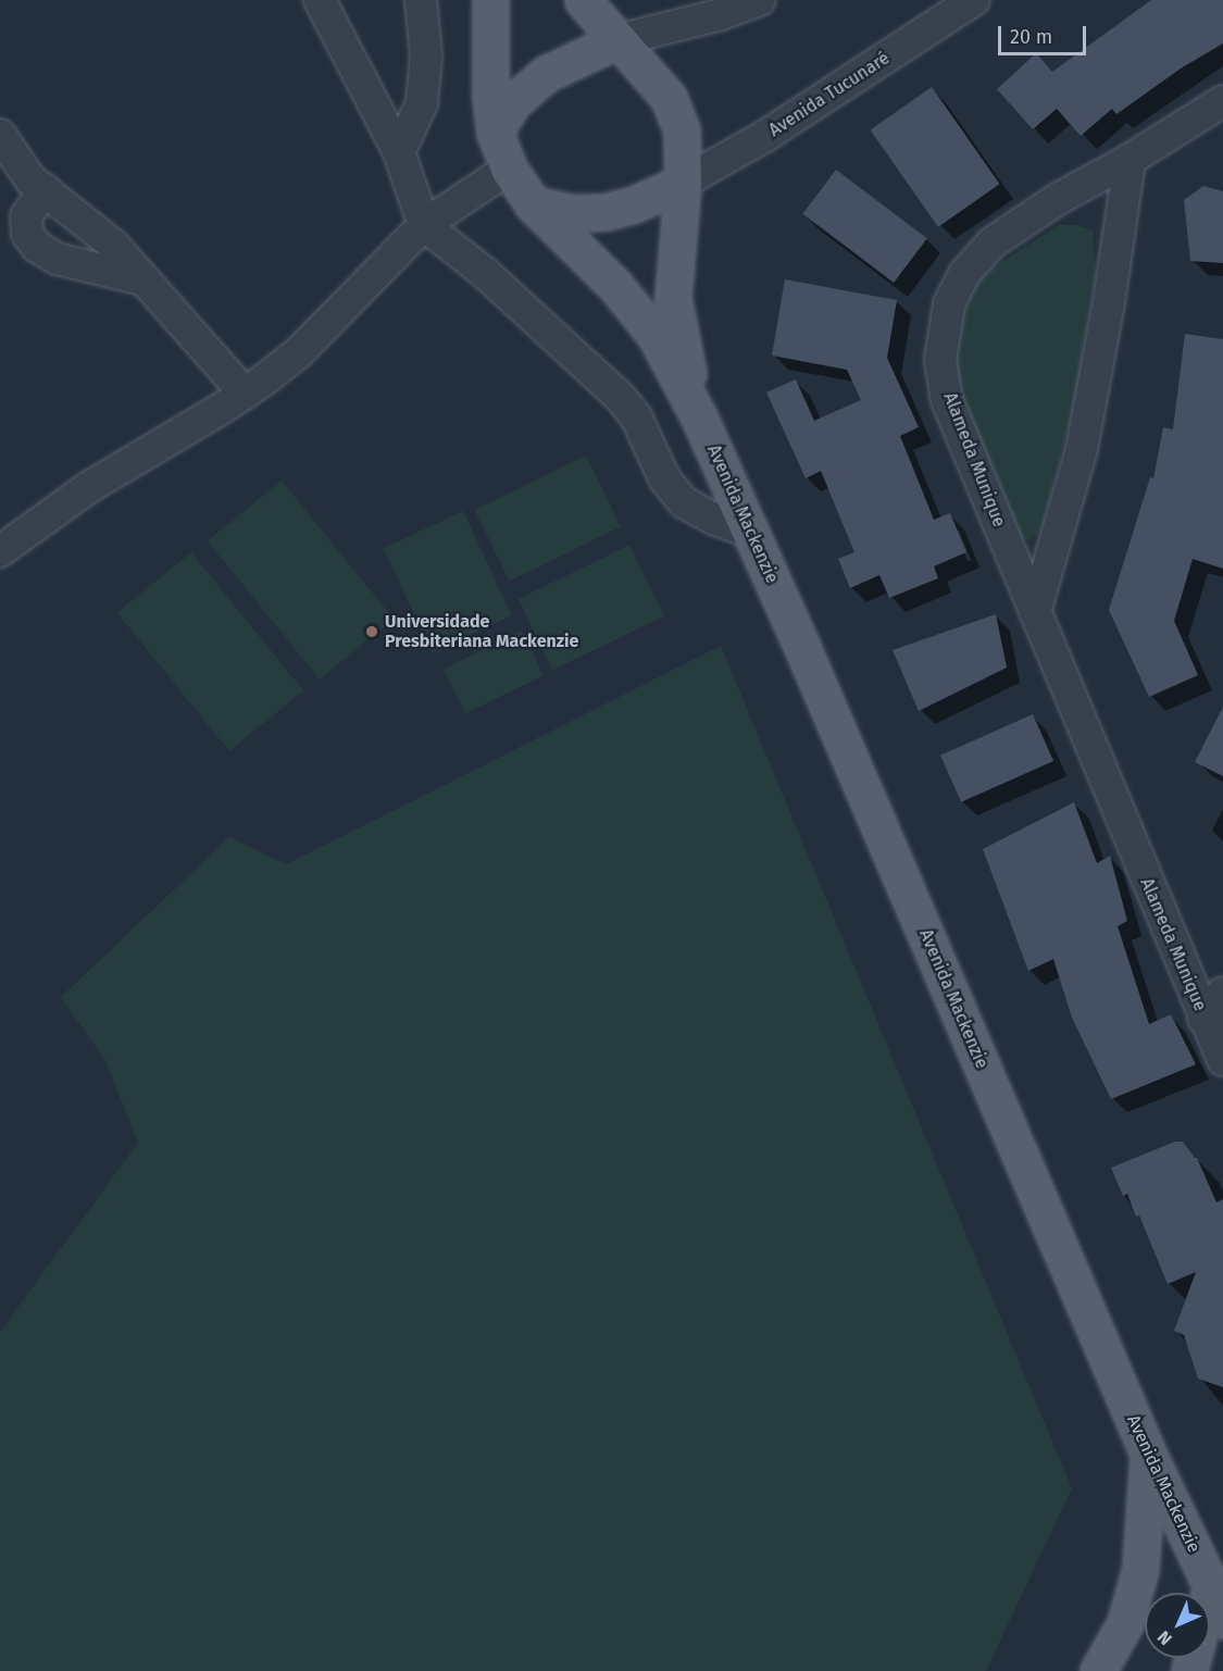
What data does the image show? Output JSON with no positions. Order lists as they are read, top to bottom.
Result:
{
  "streets": {
    "main road": ["Avenida Mackenzie"],
    "street": ["Avenida Tucunaré", "Alameda Munique"]
  },
  "crossings": [
    ["Avenida Tucunaré", "Avenida Mackenzie"]
  ],
  "places": ["Universidade Presbiteriana Mackenzie"],
  "scale_bar": "20 m",
  "north": "bottom left"
}
